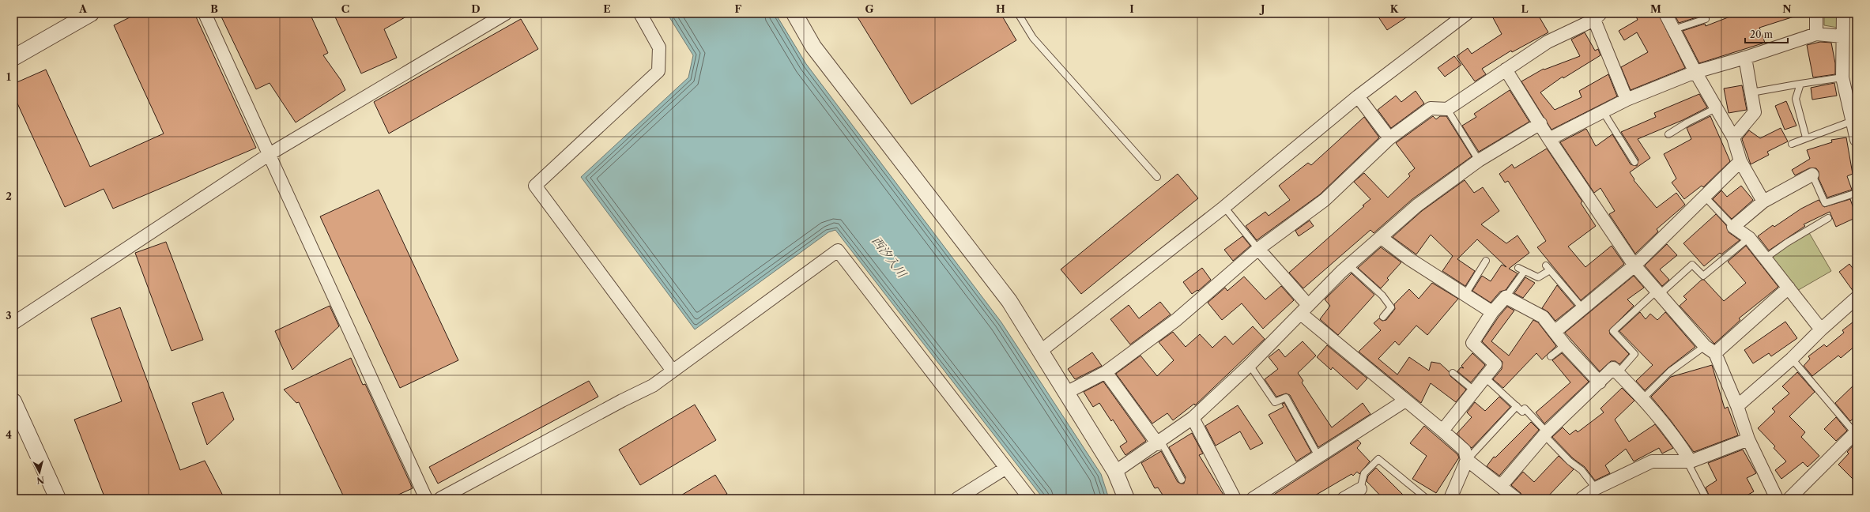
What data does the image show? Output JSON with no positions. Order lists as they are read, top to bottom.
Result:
{
  "water": ["西汐入川"],
  "scale_bar": "20 m",
  "north": "bottom",
  "grid": {
    "columns": [
      "A",
      "B",
      "C",
      "D",
      "E",
      "F",
      "G",
      "H",
      "I",
      "J",
      "K",
      "L",
      "M",
      "N"
    ],
    "rows": [
      "1",
      "2",
      "3",
      "4"
    ]
  }
}
